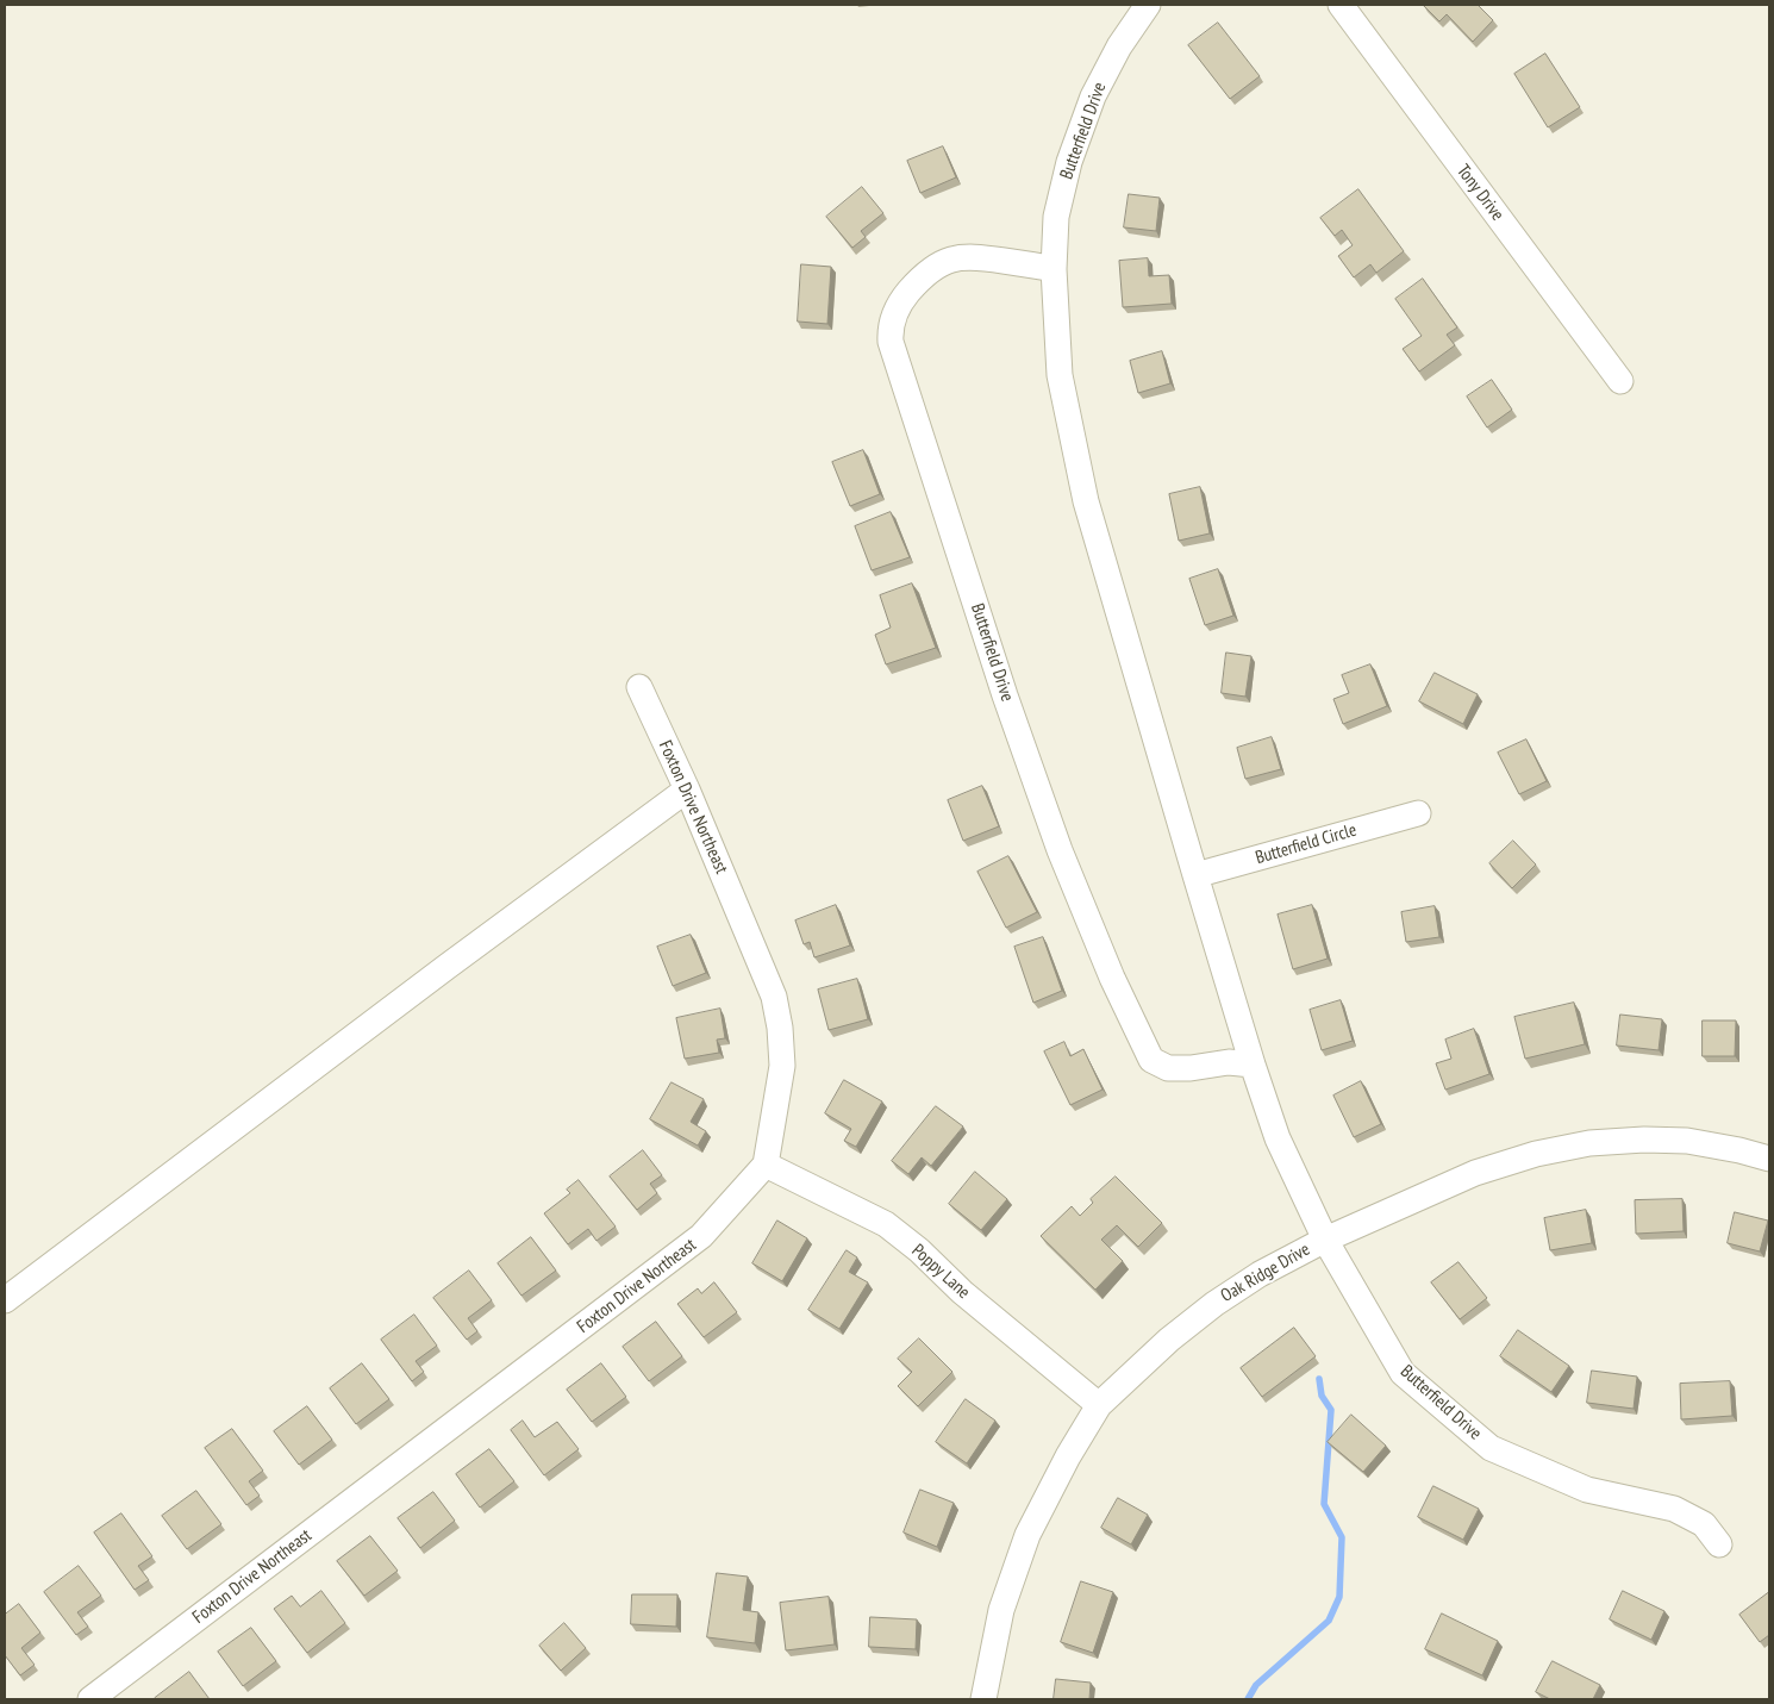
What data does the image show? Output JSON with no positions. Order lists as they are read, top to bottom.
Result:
{
  "streets": {
    "street": [
      "Butterfield Drive",
      "Tony Drive",
      "Foxton Drive Northeast",
      "Butterfield Circle",
      "Poppy Lane",
      "Oak Ridge Drive"
    ]
  },
  "crossings": [
    ["Butterfield Drive", "Butterfield Circle"],
    ["Butterfield Drive", "Oak Ridge Drive"],
    ["Foxton Drive Northeast", "Poppy Lane"],
    ["Poppy Lane", "Oak Ridge Drive"]
  ]
}
